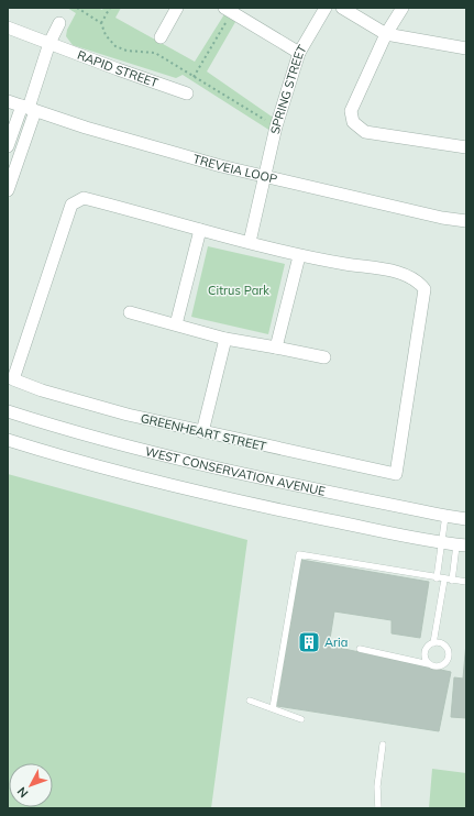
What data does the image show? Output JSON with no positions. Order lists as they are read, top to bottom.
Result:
{
  "streets": {
    "street": [
      "RAPID STREET",
      "SPRING STREET",
      "TREVEIA LOOP",
      "GREENHEART STREET",
      "WEST CONSERVATION AVENUE"
    ]
  },
  "crossings": [
    ["SPRING STREET", "TREVEIA LOOP"]
  ],
  "parks": ["Citrus Park"],
  "places": {
    "building": ["Aria"]
  },
  "north": "bottom left"
}
